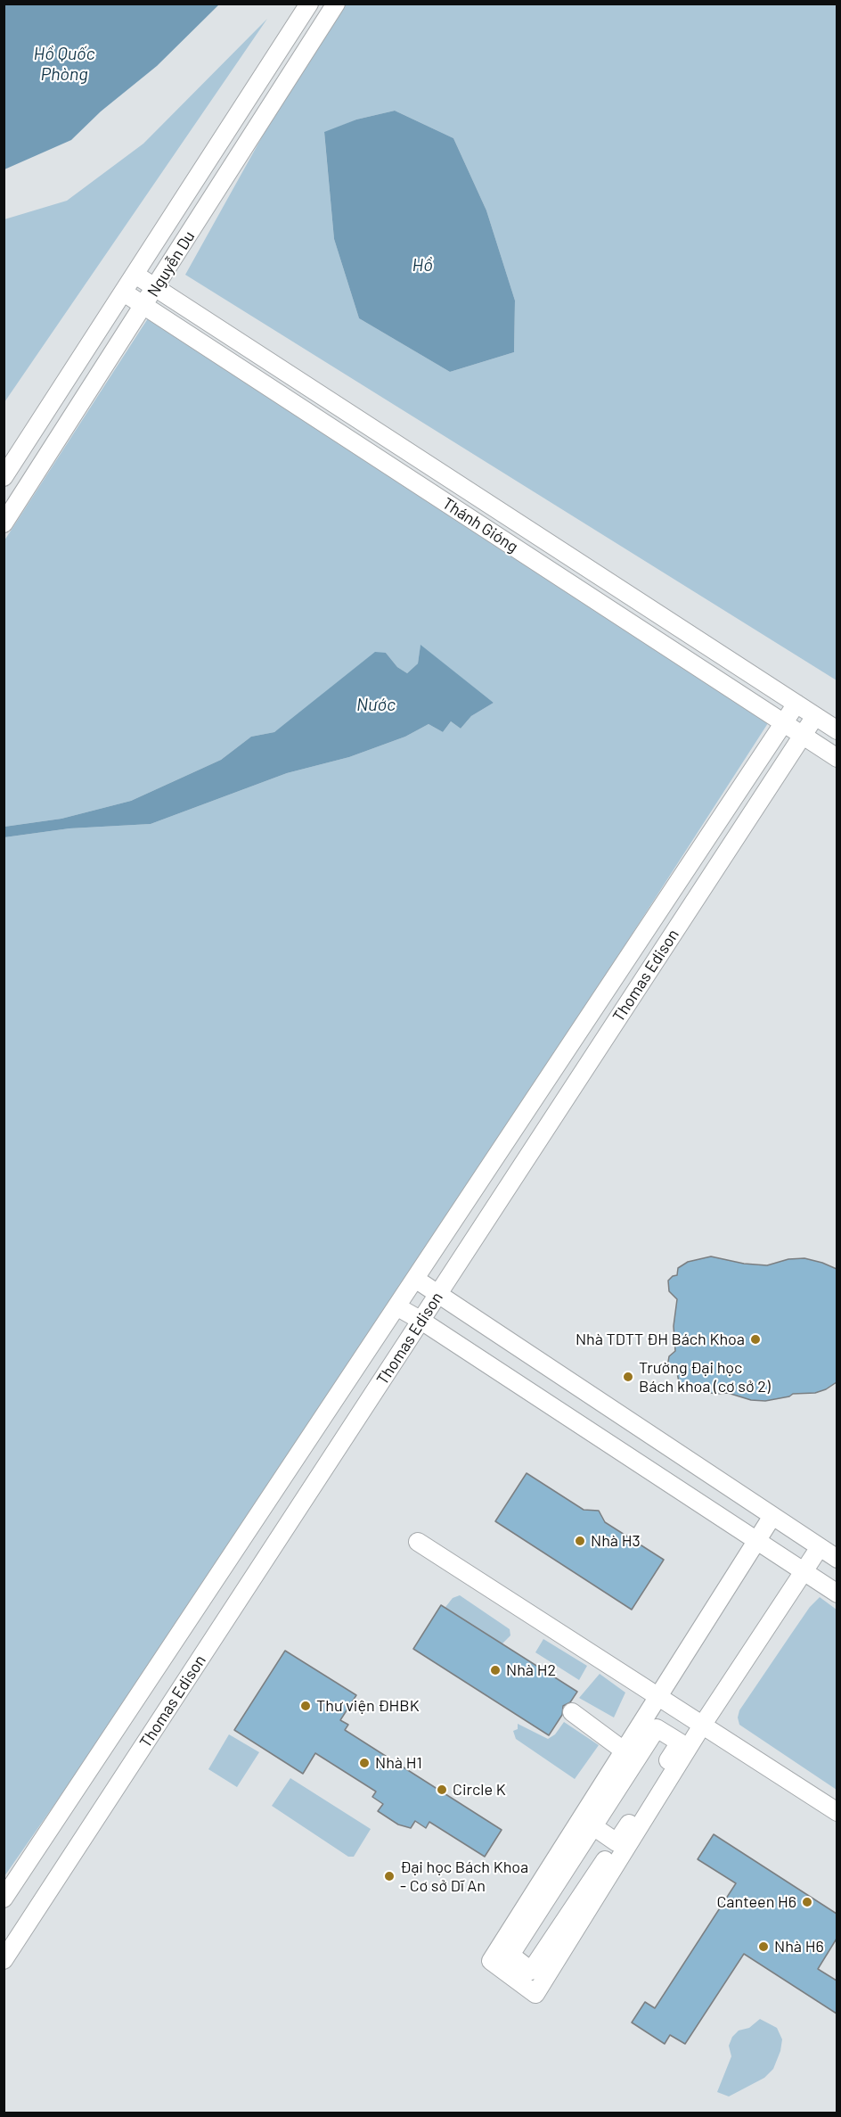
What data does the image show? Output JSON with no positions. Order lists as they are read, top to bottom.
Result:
{
  "streets": {
    "street": ["Nguyễn Du", "Thánh Gióng", "Thomas Edison"]
  },
  "crossings": [
    ["Nguyễn Du", "Thánh Gióng"],
    ["Thánh Gióng", "Thomas Edison"]
  ],
  "water": ["Hồ Quốc Phòng", "Hồ", "Nước"],
  "places": [
    "Nhà TDTT ĐH Bách Khoa",
    "Trường Đại học Bách khoa (cơ sở 2)",
    "Nhà H3",
    "Nhà H2",
    "Thư viện ĐHBK",
    "Nhà H1",
    "Circle K",
    "Đại học Bách Khoa - Cơ sở Dĩ An",
    "Canteen H6",
    "Nhà H6"
  ]
}
